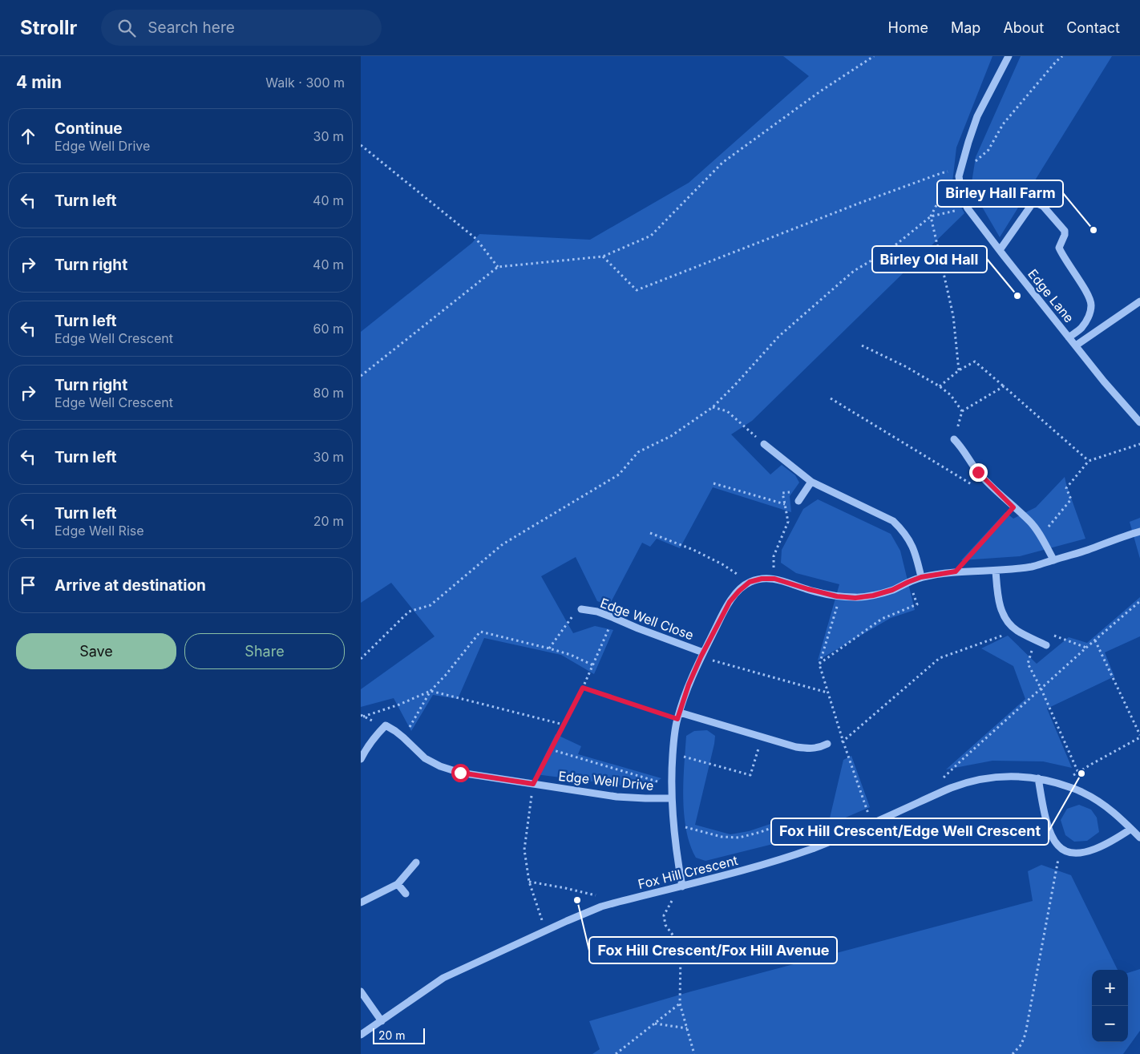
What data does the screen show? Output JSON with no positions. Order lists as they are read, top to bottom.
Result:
{
  "streets": {
    "street": [
      "Edge Lane",
      "Edge Well Close",
      "Edge Well Drive",
      "Fox Hill Crescent"
    ]
  },
  "places": [
    "Birley Hall Farm",
    "Birley Old Hall",
    "Fox Hill Crescent/Edge Well Crescent",
    "Fox Hill Crescent/Fox Hill Avenue"
  ],
  "scale_bar": "20 m",
  "page": {
    "header": "Strollr",
    "search": "Search here",
    "nav": [
      "Home",
      "Map",
      "About",
      "Contact"
    ],
    "heading": ["4 min", "Walk · 300 m"],
    "list": [
      ["Continue", "Edge Well Drive", "30 m"],
      ["Turn left", "40 m"],
      ["Turn right", "40 m"],
      ["Turn left", "Edge Well Crescent", "60 m"],
      ["Turn right", "Edge Well Crescent", "80 m"],
      ["Turn left", "30 m"],
      ["Turn left", "Edge Well Rise", "20 m"],
      "Arrive at destination"
    ],
    "buttons": ["Save", "Share"],
    "map_buttons": ["+", "−"],
    "scale": "20 m"
  }
}
